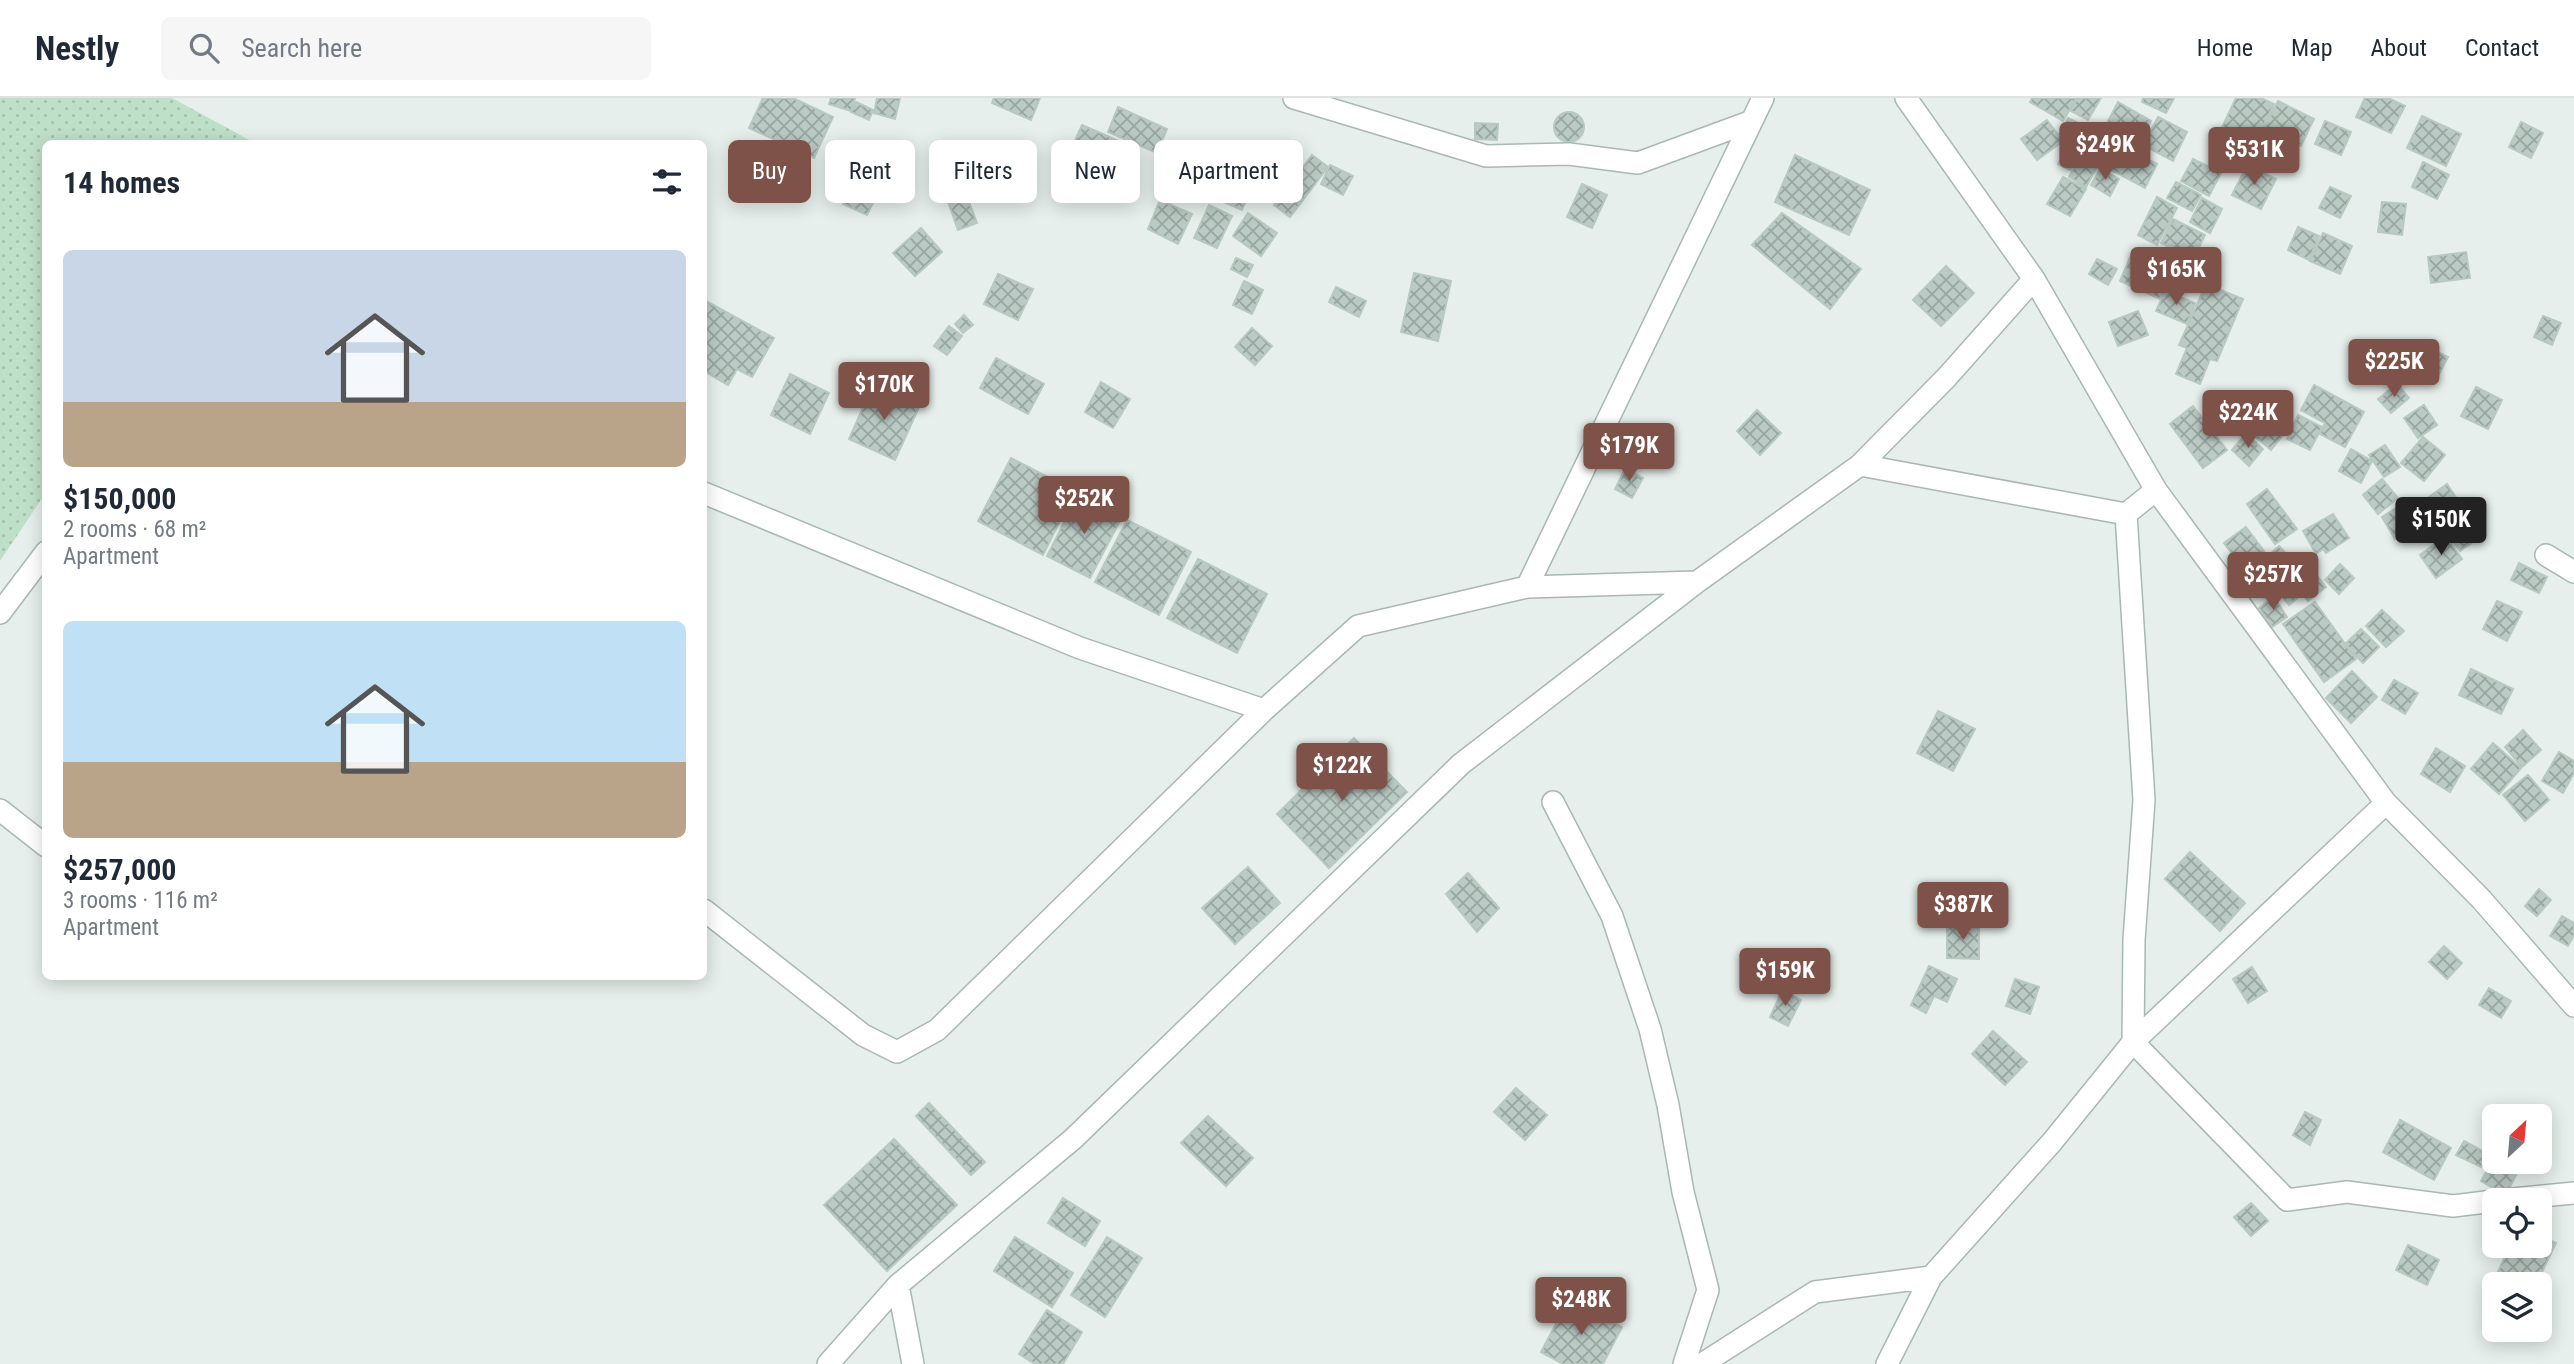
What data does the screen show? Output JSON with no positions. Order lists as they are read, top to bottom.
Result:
{
  "north": "top right",
  "page": {
    "header": "Nestly",
    "search": "Search here",
    "nav": [
      "Home",
      "Map",
      "About",
      "Contact"
    ],
    "price": [
      "$249K",
      "$531K",
      "$165K",
      "$225K",
      "$170K",
      "$224K",
      "$179K",
      "$252K",
      "$150K",
      "$257K",
      "$122K",
      "$387K",
      "$159K",
      "$248K"
    ],
    "chip": [
      "Buy",
      "Rent",
      "Filters",
      "New",
      "Apartment"
    ],
    "heading": "14 homes",
    "list": [
      {
        "name": "$150,000",
        "note": "2 rooms · 68 m² · Apartment"
      },
      {
        "name": "$257,000",
        "note": "3 rooms · 116 m² · Apartment"
      }
    ]
  }
}
